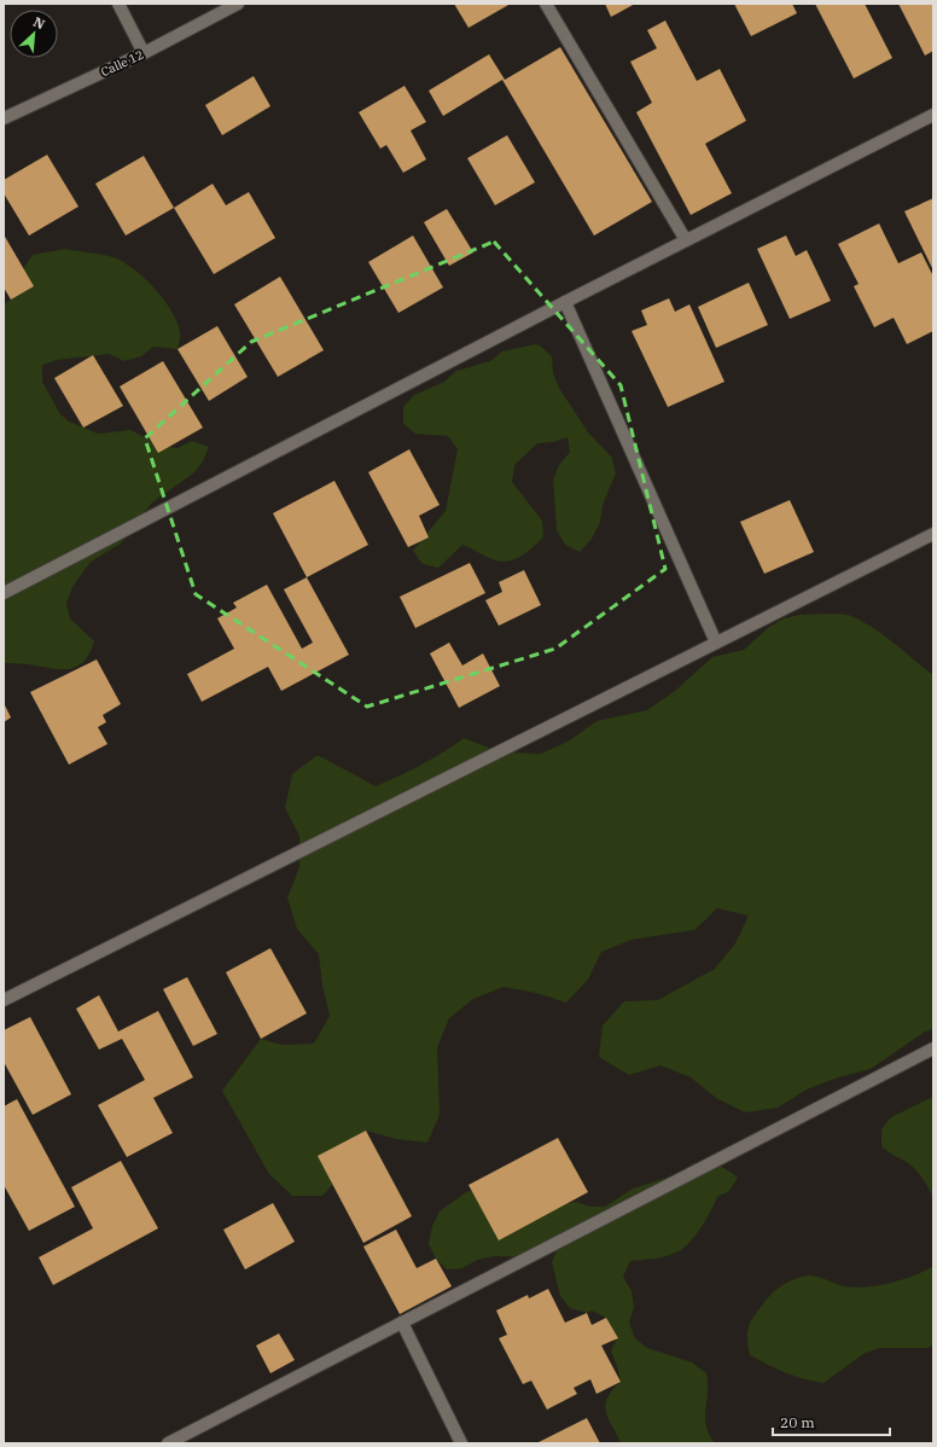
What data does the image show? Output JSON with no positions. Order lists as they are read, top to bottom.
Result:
{
  "streets": {
    "street": ["Calle 12"]
  },
  "scale_bar": "20 m",
  "north": "top right"
}
